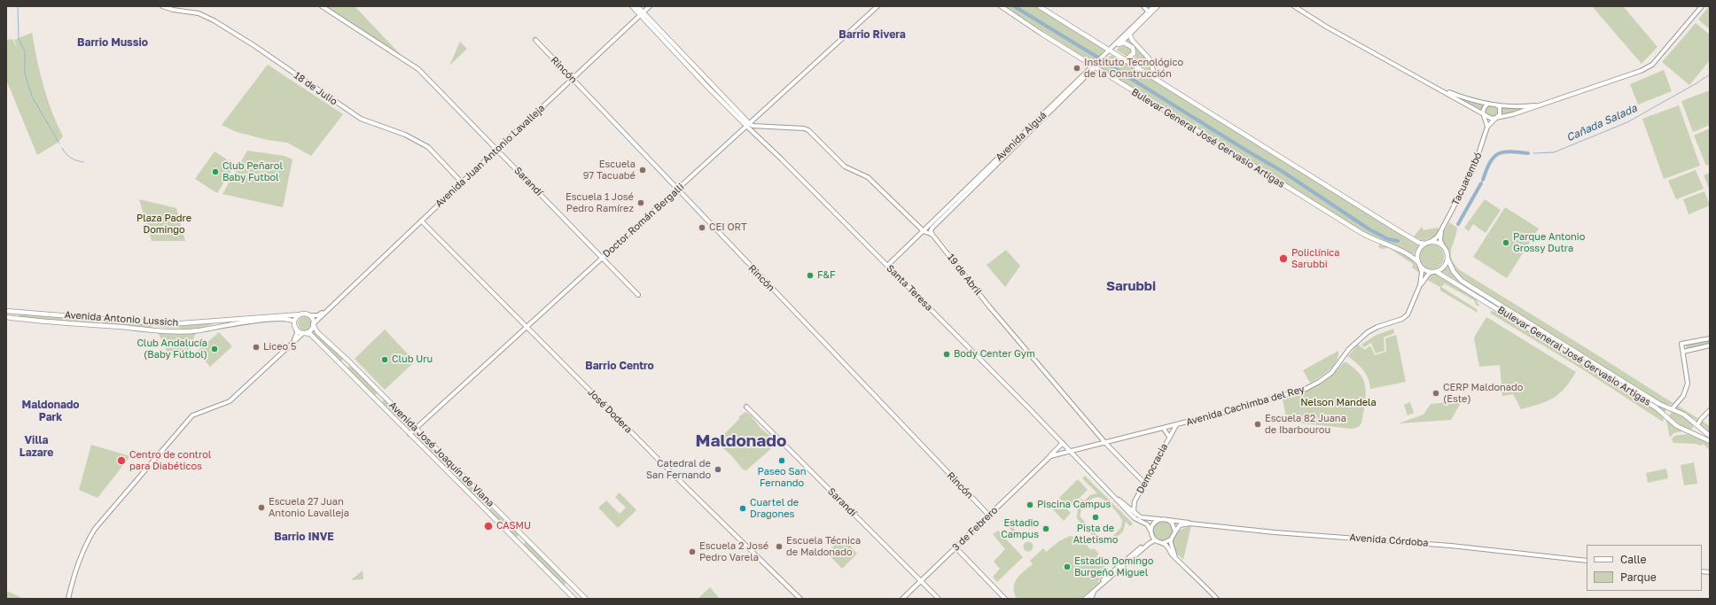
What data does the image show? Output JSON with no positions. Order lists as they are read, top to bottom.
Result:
{
  "streets": {
    "main road": ["Bulevar General José Gervasio Artigas", "Avenida Antonio Lussich", "Avenida José Joaquín de Viana"],
    "street": [
      "Rincón",
      "18 de Julio",
      "Avenida Aiguá",
      "Avenida Juan Antonio Lavalleja",
      "Tacuarembó",
      "Sarandí",
      "Doctor Román Bergalli",
      "19 de Abril",
      "Santa Teresa",
      "Avenida Cachimba del Rey",
      "José Dodera",
      "Democracia",
      "3 de Febrero",
      "Avenida Córdoba"
    ]
  },
  "crossings": [
    ["Rincón", "Avenida Juan Antonio Lavalleja"],
    ["Rincón", "Doctor Román Bergalli"],
    ["Rincón", "3 de Febrero"],
    ["18 de Julio", "Avenida Juan Antonio Lavalleja"],
    ["Avenida Aiguá", "Bulevar General José Gervasio Artigas"],
    ["Avenida Aiguá", "19 de Abril"],
    ["Avenida Aiguá", "Santa Teresa"],
    ["Bulevar General José Gervasio Artigas", "Tacuarembó"],
    ["Bulevar General José Gervasio Artigas", "Avenida Cachimba del Rey"],
    ["Avenida Juan Antonio Lavalleja", "Sarandí"],
    ["Avenida Juan Antonio Lavalleja", "Avenida Antonio Lussich"],
    ["Avenida Juan Antonio Lavalleja", "José Dodera"],
    ["Avenida Juan Antonio Lavalleja", "Avenida José Joaquín de Viana"],
    ["Tacuarembó", "Avenida Cachimba del Rey"],
    ["Sarandí", "Doctor Román Bergalli"],
    ["Sarandí", "3 de Febrero"],
    ["Doctor Román Bergalli", "19 de Abril"],
    ["Doctor Román Bergalli", "Santa Teresa"],
    ["Doctor Román Bergalli", "José Dodera"],
    ["Doctor Román Bergalli", "Avenida José Joaquín de Viana"],
    ["19 de Abril", "Santa Teresa"],
    ["19 de Abril", "Avenida Cachimba del Rey"],
    ["19 de Abril", "Democracia"],
    ["Santa Teresa", "Avenida Cachimba del Rey"],
    ["Santa Teresa", "3 de Febrero"],
    ["Avenida Antonio Lussich", "Avenida José Joaquín de Viana"],
    ["Avenida Cachimba del Rey", "Democracia"],
    ["Avenida Cachimba del Rey", "3 de Febrero"]
  ],
  "districts": [
    "Barrio Rivera",
    "Barrio Mussio",
    "Sarubbi",
    "Barrio Centro",
    "Maldonado Park",
    "Villa Lazare",
    "Maldonado",
    "Barrio INVE"
  ],
  "water": ["Cañada Salada"],
  "parks": ["Plaza Padre Domingo", "Nelson Mandela"],
  "places": [
    "Instituto Tecnológico de la Construcción",
    "Escuela 97 Tacuabé",
    "Club Peñarol Baby Futbol",
    "Escuela 1 José Pedro Ramírez",
    "CEI ORT",
    "Parque Antonio Grossy Dutra",
    "Policlínica Sarubbi",
    "F&F",
    "Liceo 5",
    "Club Andalucía (Baby Fútbol)",
    "Body Center Gym",
    "Club Uru",
    "CERP Maldonado (Este)",
    "Escuela 82 Juana de Ibarbourou",
    "Centro de control para Diabéticos",
    "Paseo San Fernando",
    "Catedral de San Fernando",
    "Piscina Campus",
    "Escuela 27 Juan Antonio Lavalleja",
    "Cuartel de Dragones",
    "Pista de Atletismo",
    "CASMU",
    "Estadio Campus",
    "Escuela Técnica de Maldonado",
    "Escuela 2 José Pedro Varela",
    "Estadio Domingo Burgeño Miguel"
  ],
  "legend": ["Calle", "Parque"]
}
